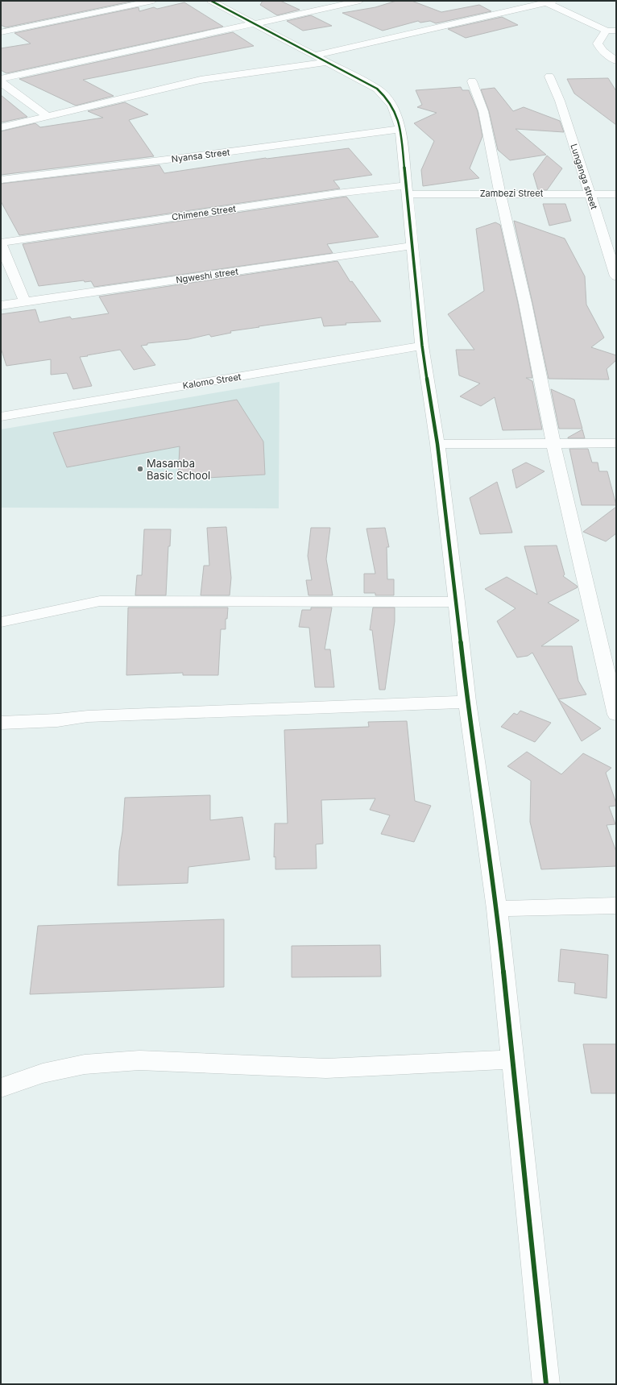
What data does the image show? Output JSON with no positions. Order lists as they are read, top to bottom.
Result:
{
  "streets": {
    "street": [
      "Nyansa Street",
      "Lunganga street",
      "Zambezi Street",
      "Chimene Street",
      "Ngweshi street",
      "Kalomo Street"
    ]
  },
  "crossings": [
    ["Lunganga street", "Zambezi Street"],
    ["Zambezi Street", "Chimene Street"]
  ],
  "places": ["Masamba Basic School"]
}
